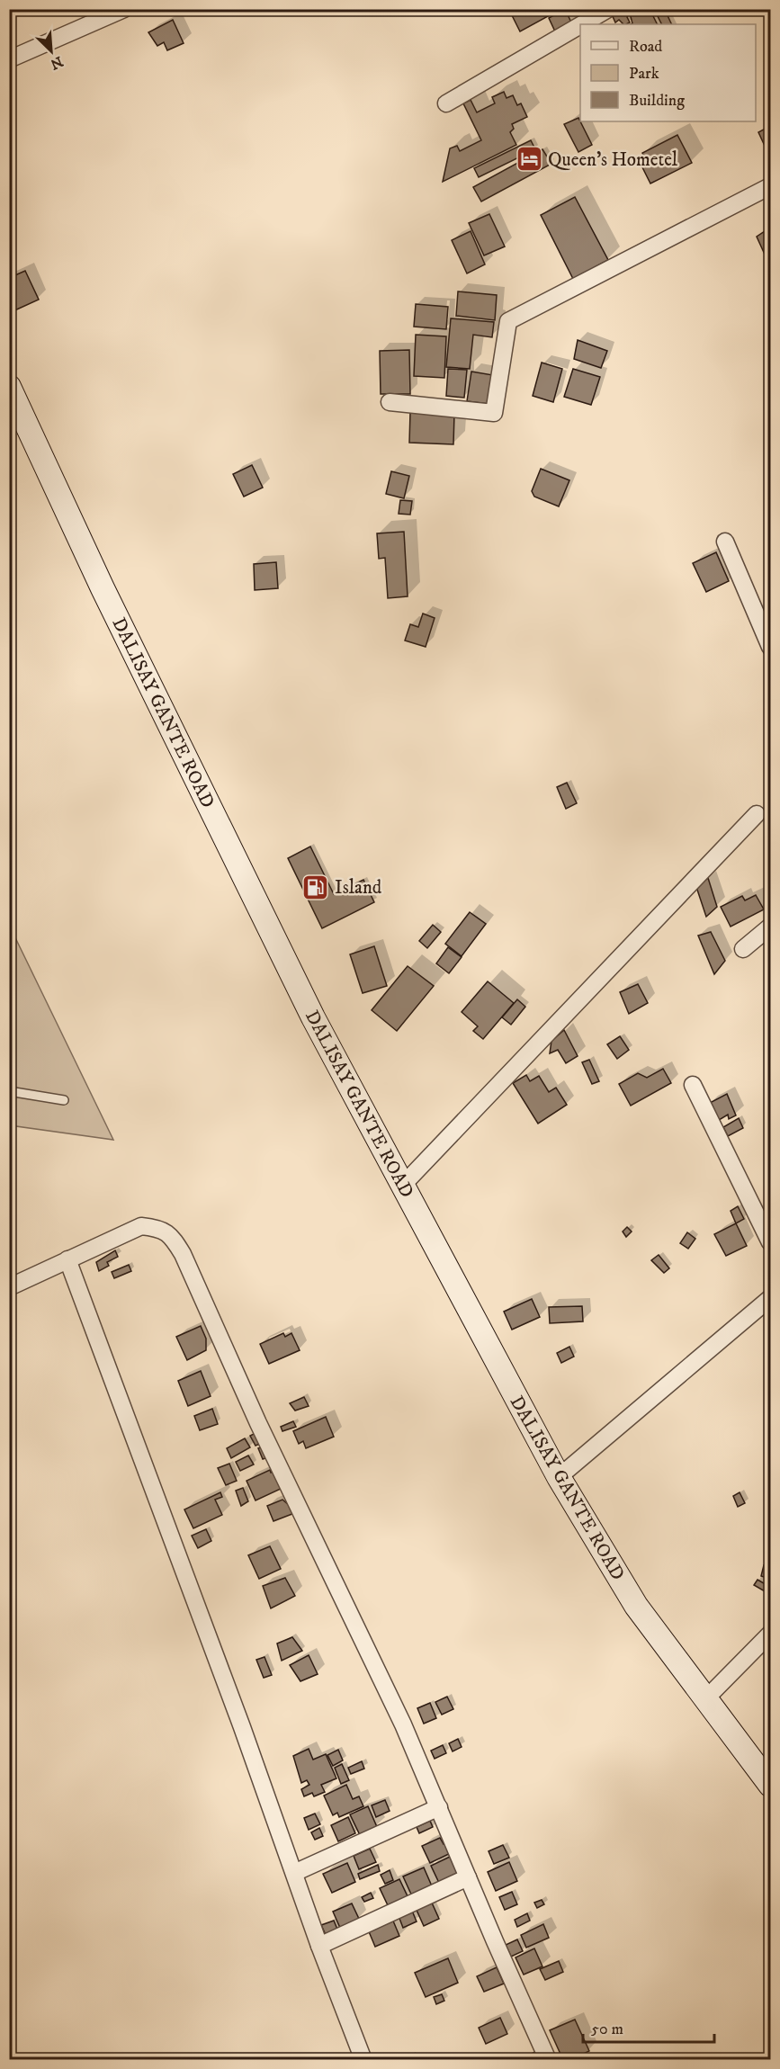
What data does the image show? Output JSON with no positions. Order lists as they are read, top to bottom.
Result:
{
  "streets": {
    "main road": ["DALISAY GANTE ROAD"]
  },
  "places": {
    "hotel": ["Queen's Hometel"],
    "fuel station": ["Island"]
  },
  "legend": ["Road", "Park", "Building"],
  "scale_bar": "50 m",
  "north": "bottom right"
}
